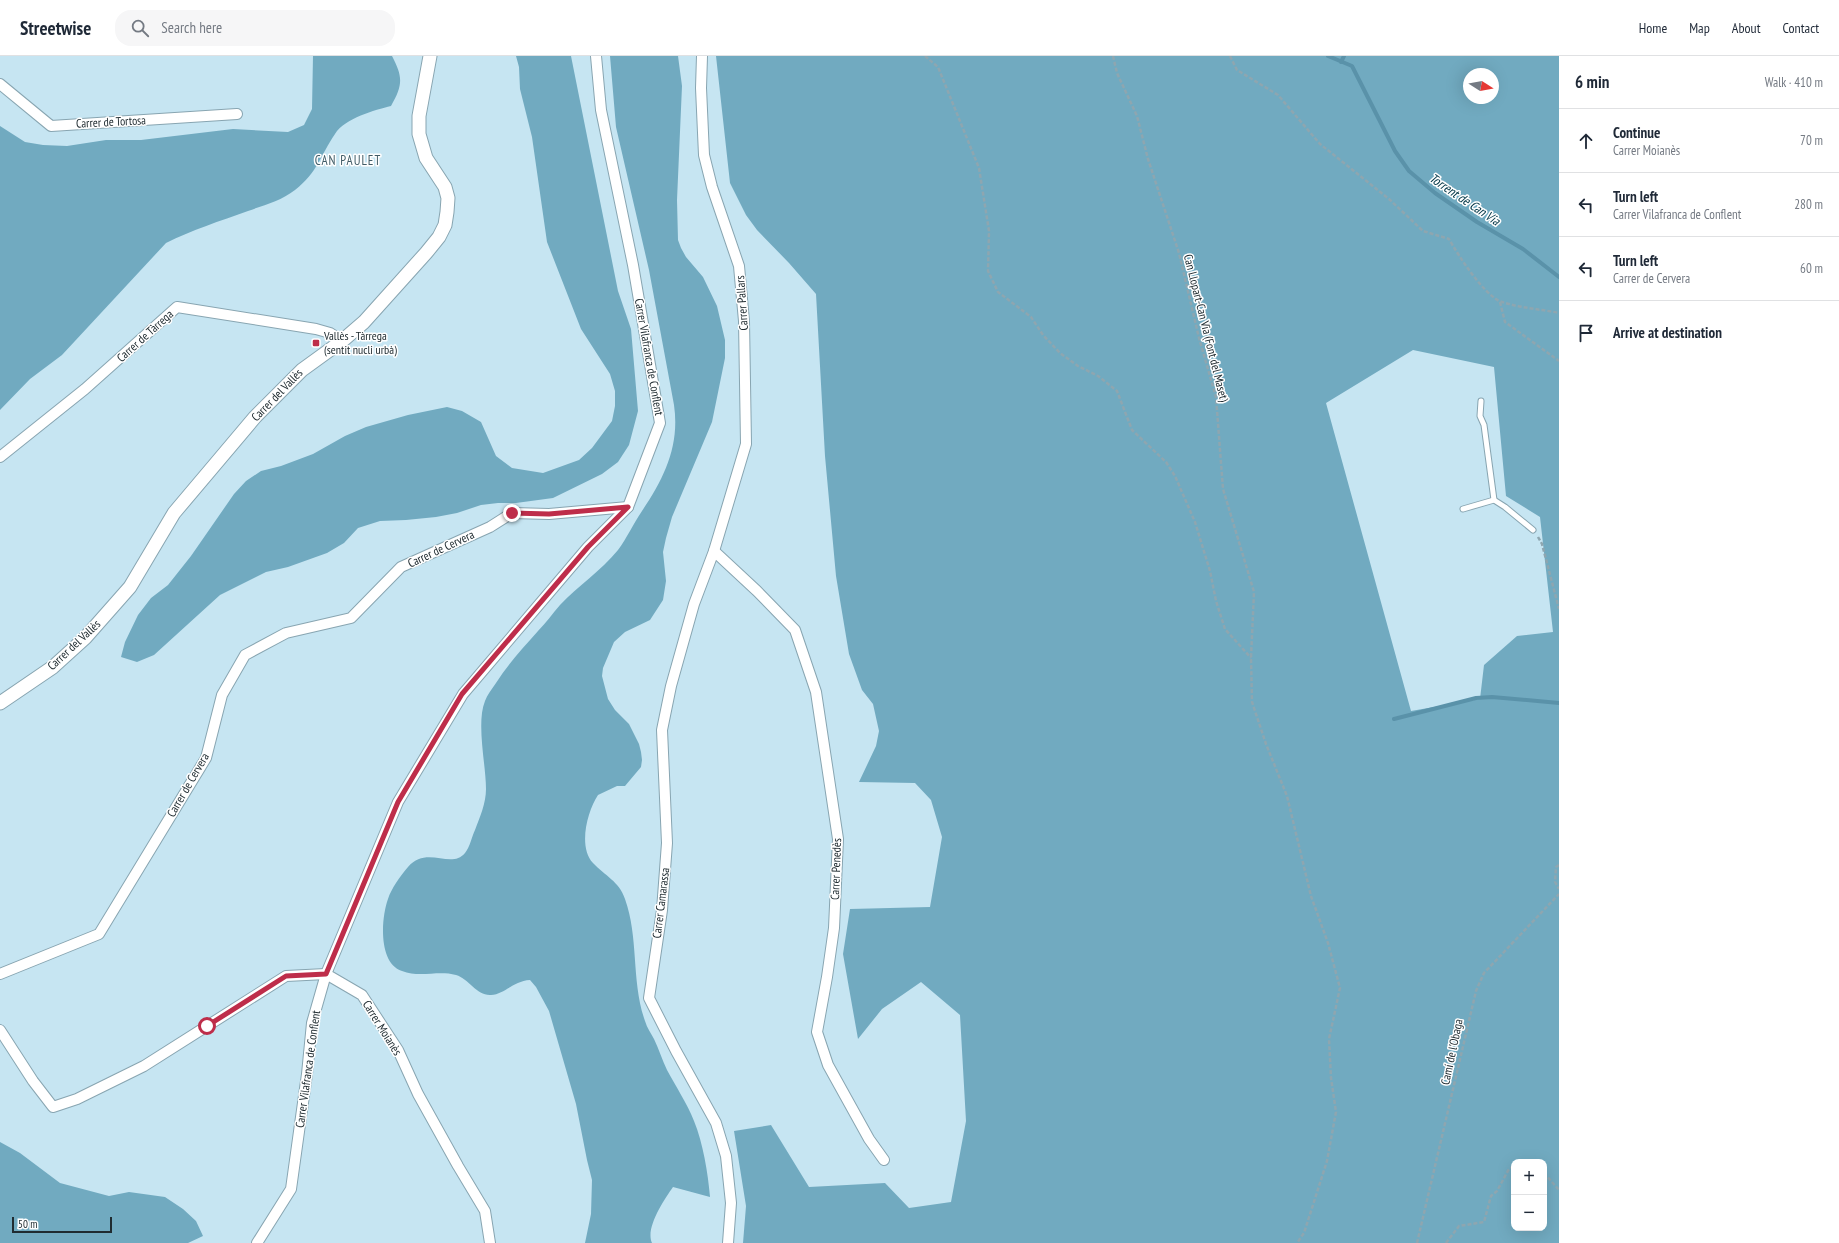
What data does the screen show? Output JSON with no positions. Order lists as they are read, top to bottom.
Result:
{
  "streets": {
    "street": [
      "Carrer de Tortosa",
      "Carrer Pallars",
      "Carrer de Tàrrega",
      "Carrer Vilafranca de Conflent",
      "Carrer del Vallès",
      "Carrer de Cervera",
      "Carrer Penedès",
      "Carrer Camarassa",
      "Carrer Moianès"
    ],
    "path": ["Can Llopart-Can Via (Font del Maset)", "Camí de l'Obaga"]
  },
  "crossings": [
    ["Carrer Pallars", "Carrer Penedès"],
    ["Carrer Pallars", "Carrer Camarassa"],
    ["Carrer de Tàrrega", "Carrer del Vallès"],
    ["Carrer Vilafranca de Conflent", "Carrer de Cervera"],
    ["Carrer Vilafranca de Conflent", "Carrer Moianès"],
    ["Carrer Penedès", "Carrer Camarassa"]
  ],
  "districts": ["CAN PAULET"],
  "water": ["Torrent de Can Via"],
  "places": {
    "transit": ["Vallès - Tàrrega (sentit nucli urbà)"]
  },
  "scale_bar": "50 m",
  "north": "right",
  "page": {
    "header": "Streetwise",
    "search": "Search here",
    "nav": [
      "Home",
      "Map",
      "About",
      "Contact"
    ],
    "heading": ["6 min", "Walk · 410 m"],
    "list": [
      ["Continue", "Carrer Moianès", "70 m"],
      ["Turn left", "Carrer Vilafranca de Conflent", "280 m"],
      ["Turn left", "Carrer de Cervera", "60 m"],
      "Arrive at destination"
    ],
    "map_buttons": ["+", "−"],
    "scale": "50 m"
  }
}
